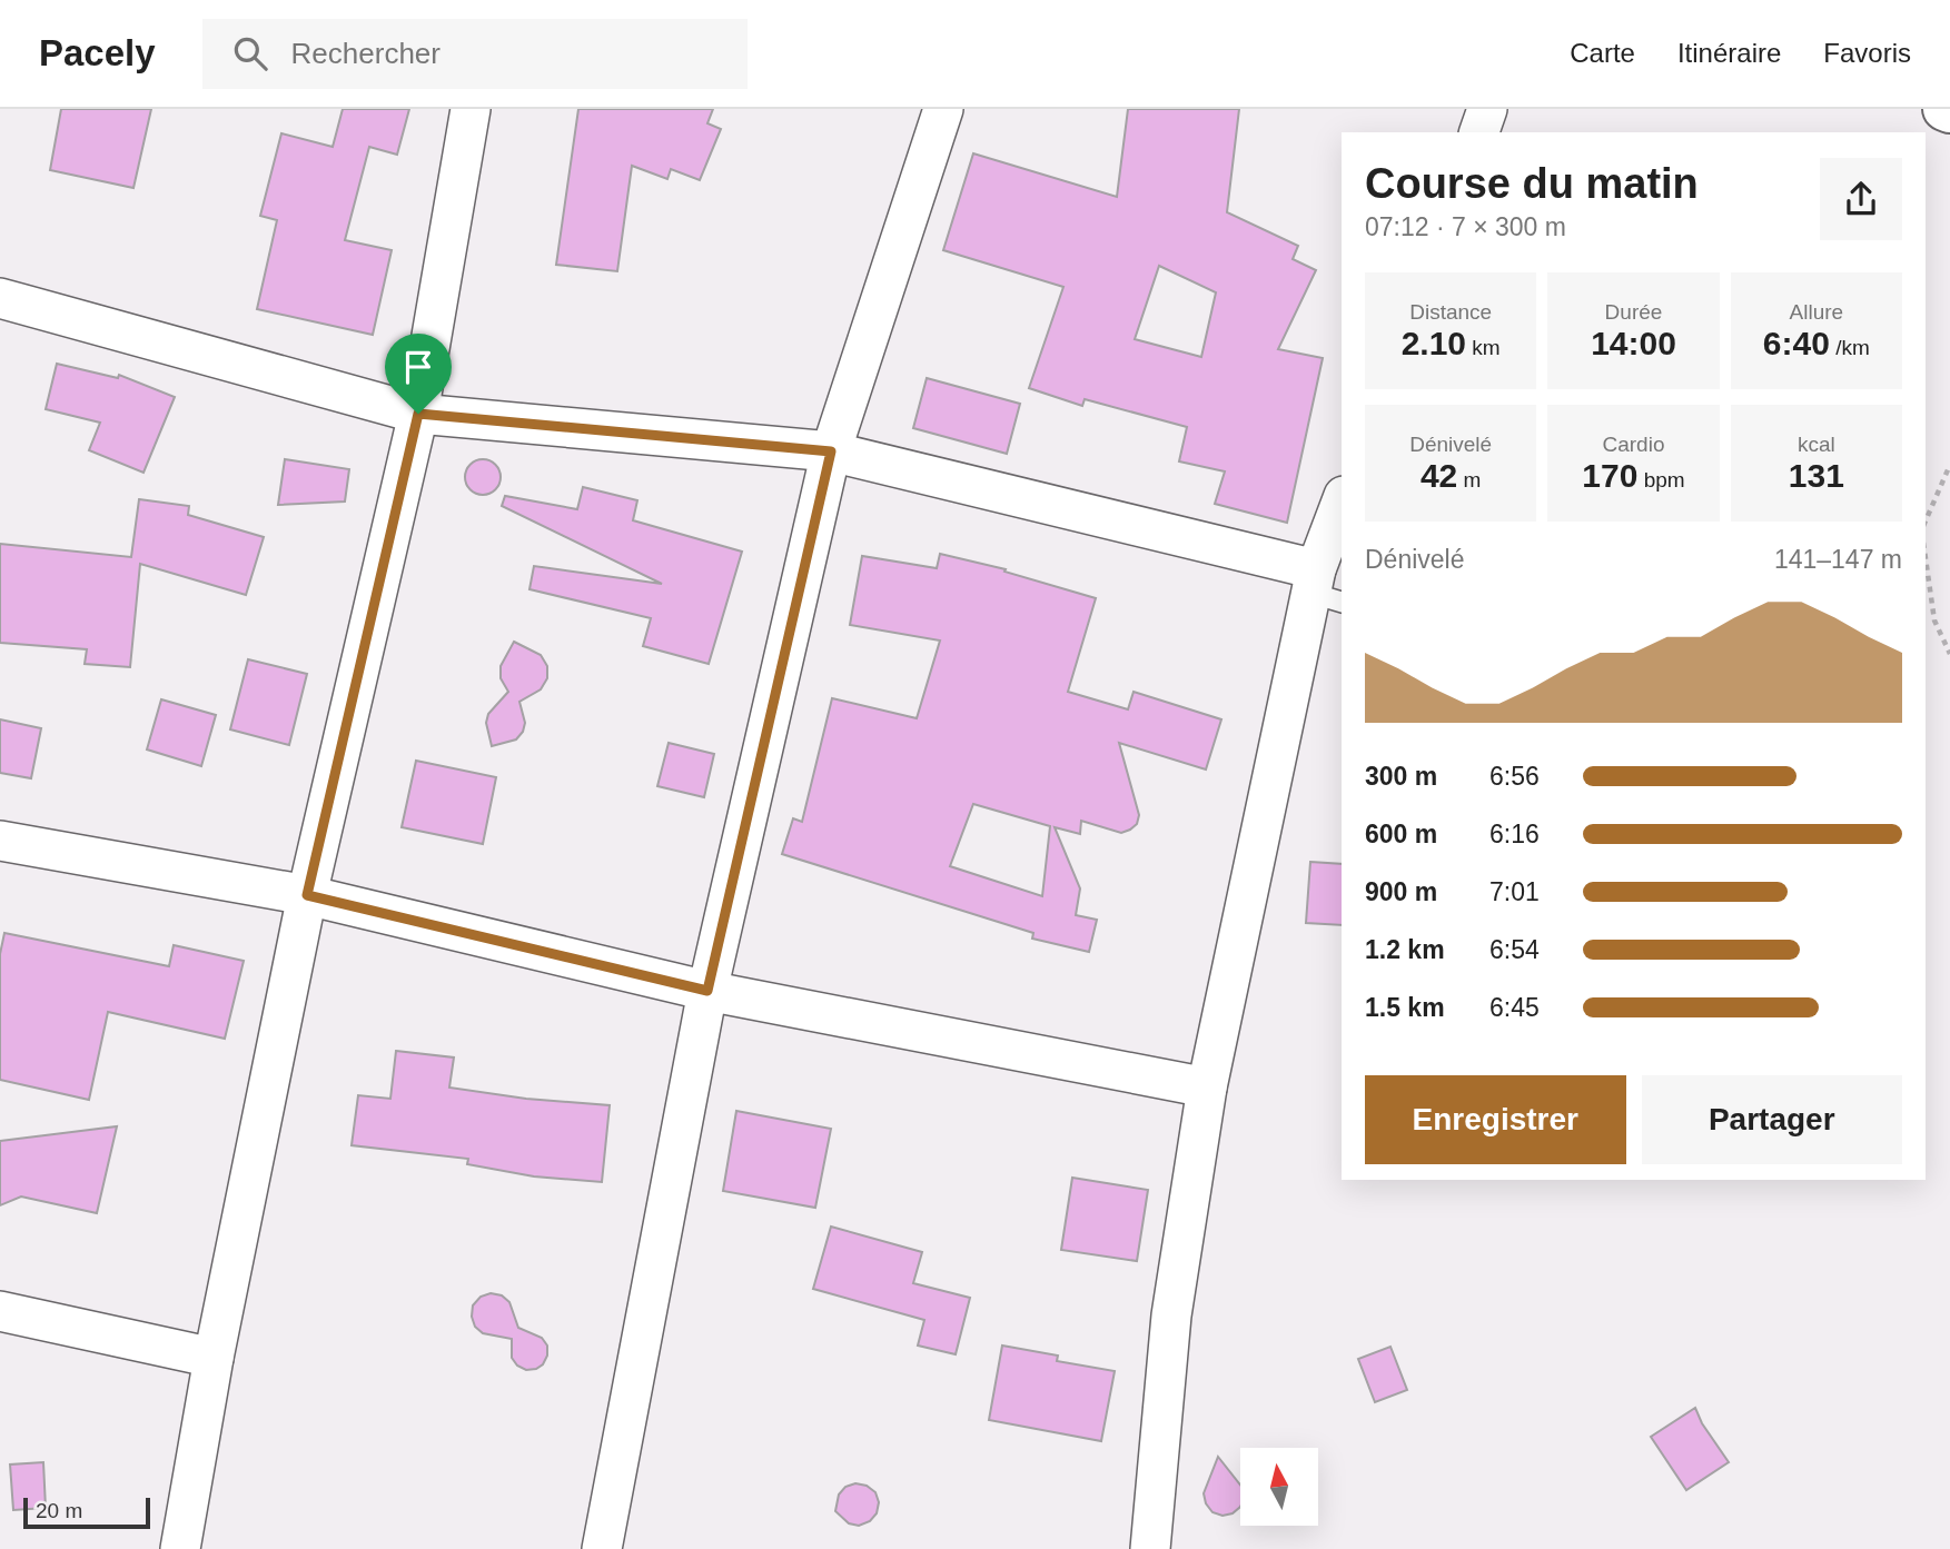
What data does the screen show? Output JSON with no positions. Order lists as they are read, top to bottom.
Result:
{
  "scale_bar": "20 m",
  "north": "top",
  "page": {
    "header": "Pacely",
    "search": "Rechercher",
    "nav": ["Carte", "Itinéraire", "Favoris"],
    "heading": ["Course du matin", "07:12 · 7 × 300 m"],
    "stats": [
      ["Distance", "2.10 km"],
      ["Durée", "14:00"],
      ["Allure", "6:40 /km"],
      ["Dénivelé", "42 m"],
      ["Cardio", "170 bpm"],
      ["kcal", "131"]
    ],
    "chart": ["Dénivelé", "141–147 m"],
    "list": [
      {
        "name": "300 m",
        "note": "6:56"
      },
      {
        "name": "600 m",
        "note": "6:16"
      },
      {
        "name": "900 m",
        "note": "7:01"
      },
      {
        "name": "1.2 km",
        "note": "6:54"
      },
      {
        "name": "1.5 km",
        "note": "6:45"
      }
    ],
    "buttons": ["Enregistrer", "Partager"],
    "scale": "20 m"
  }
}
